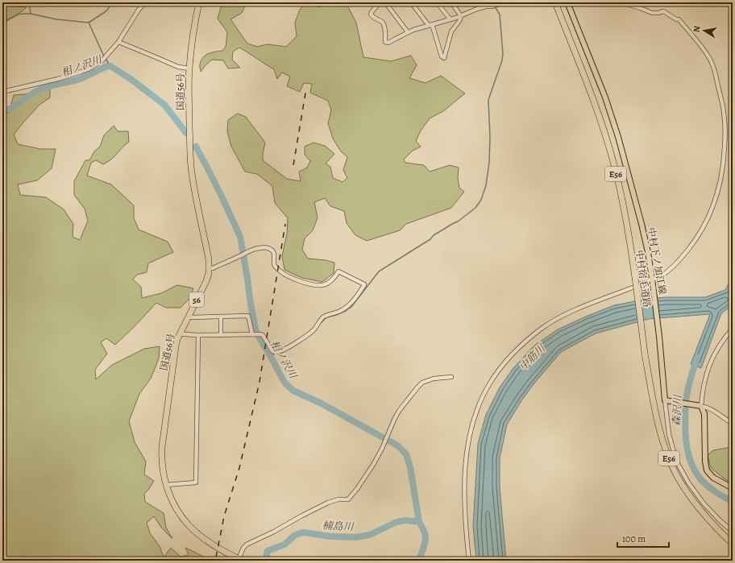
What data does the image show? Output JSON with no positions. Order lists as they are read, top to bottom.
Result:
{
  "streets": {
    "highway": [
      "国道56号",
      "E56",
      "中村宿毛道路",
      "56"
    ],
    "main road": ["中村下ノ加江線"]
  },
  "water": [
    "相ノ沢川",
    "中筋川",
    "森沢川",
    "楠島川"
  ],
  "scale_bar": "100 m",
  "north": "left"
}
